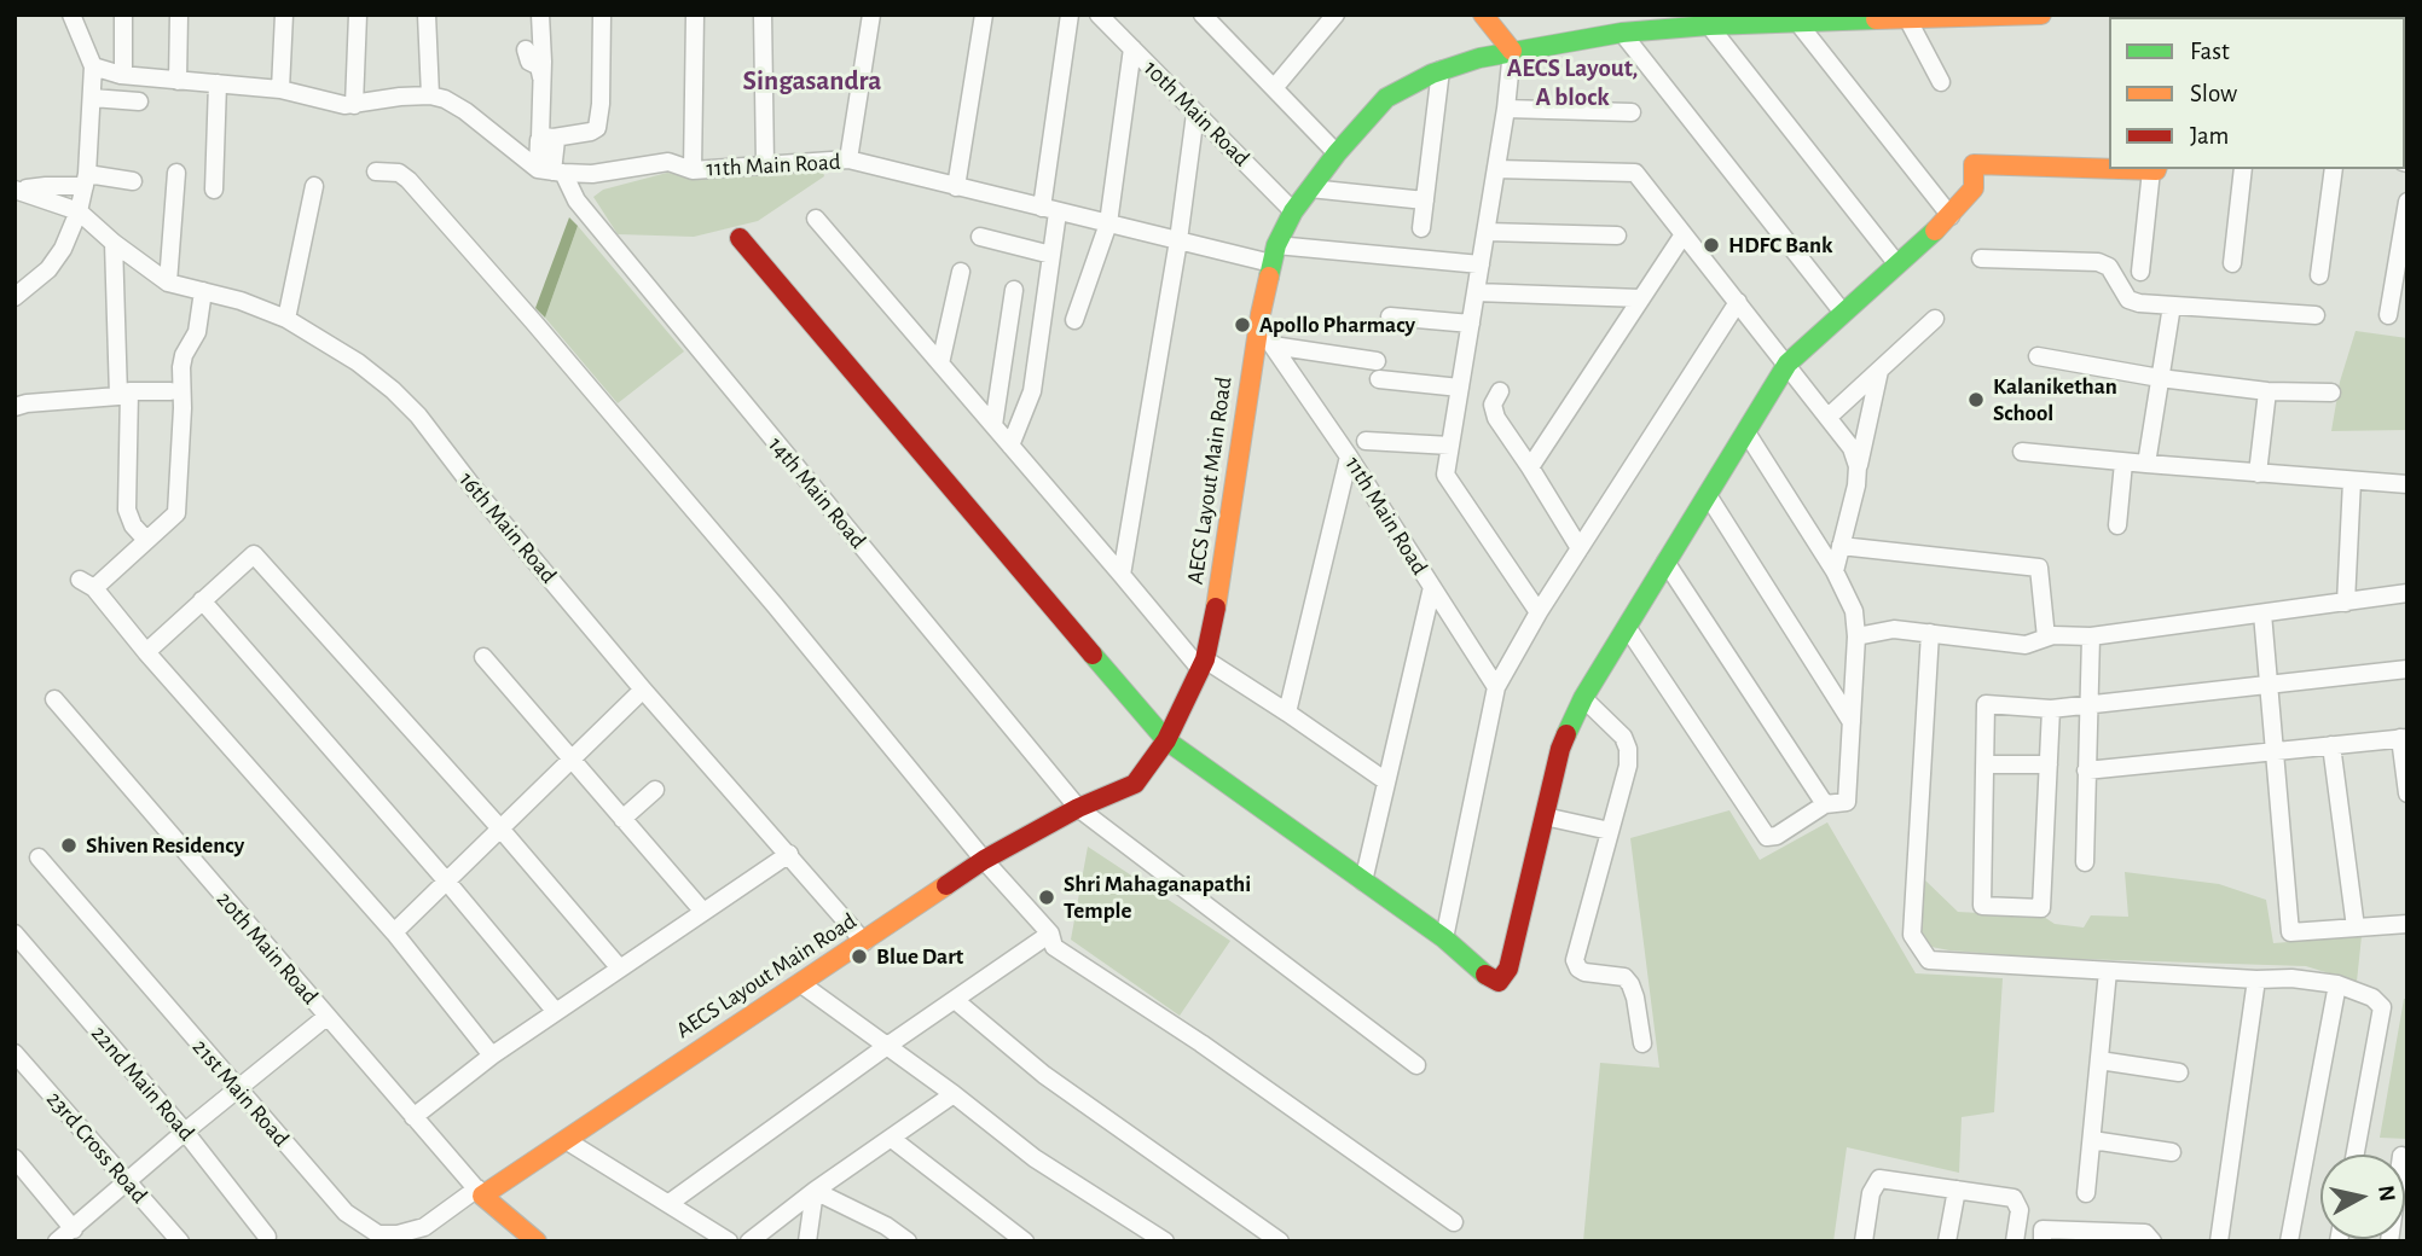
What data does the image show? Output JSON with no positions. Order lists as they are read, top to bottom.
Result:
{
  "streets": {
    "street": [
      "10th Main Road",
      "11th Main Road",
      "AECS Layout Main Road",
      "14th Main Road",
      "16th Main Road",
      "20th Main Road",
      "22nd Main Road",
      "21st Main Road",
      "23rd Cross Road"
    ]
  },
  "crossings": [
    ["10th Main Road", "AECS Layout Main Road"],
    ["11th Main Road", "AECS Layout Main Road"],
    ["11th Main Road", "14th Main Road"],
    ["AECS Layout Main Road", "14th Main Road"],
    ["AECS Layout Main Road", "16th Main Road"],
    ["AECS Layout Main Road", "20th Main Road"],
    ["AECS Layout Main Road", "21st Main Road"],
    ["20th Main Road", "21st Main Road"]
  ],
  "districts": ["AECS Layout, A block", "Singasandra"],
  "places": [
    "HDFC Bank",
    "Apollo Pharmacy",
    "Kalanikethan School",
    "Shiven Residency",
    "Shri Mahaganapathi Temple",
    "Blue Dart"
  ],
  "legend": ["Fast", "Slow", "Jam"],
  "north": "right"
}
